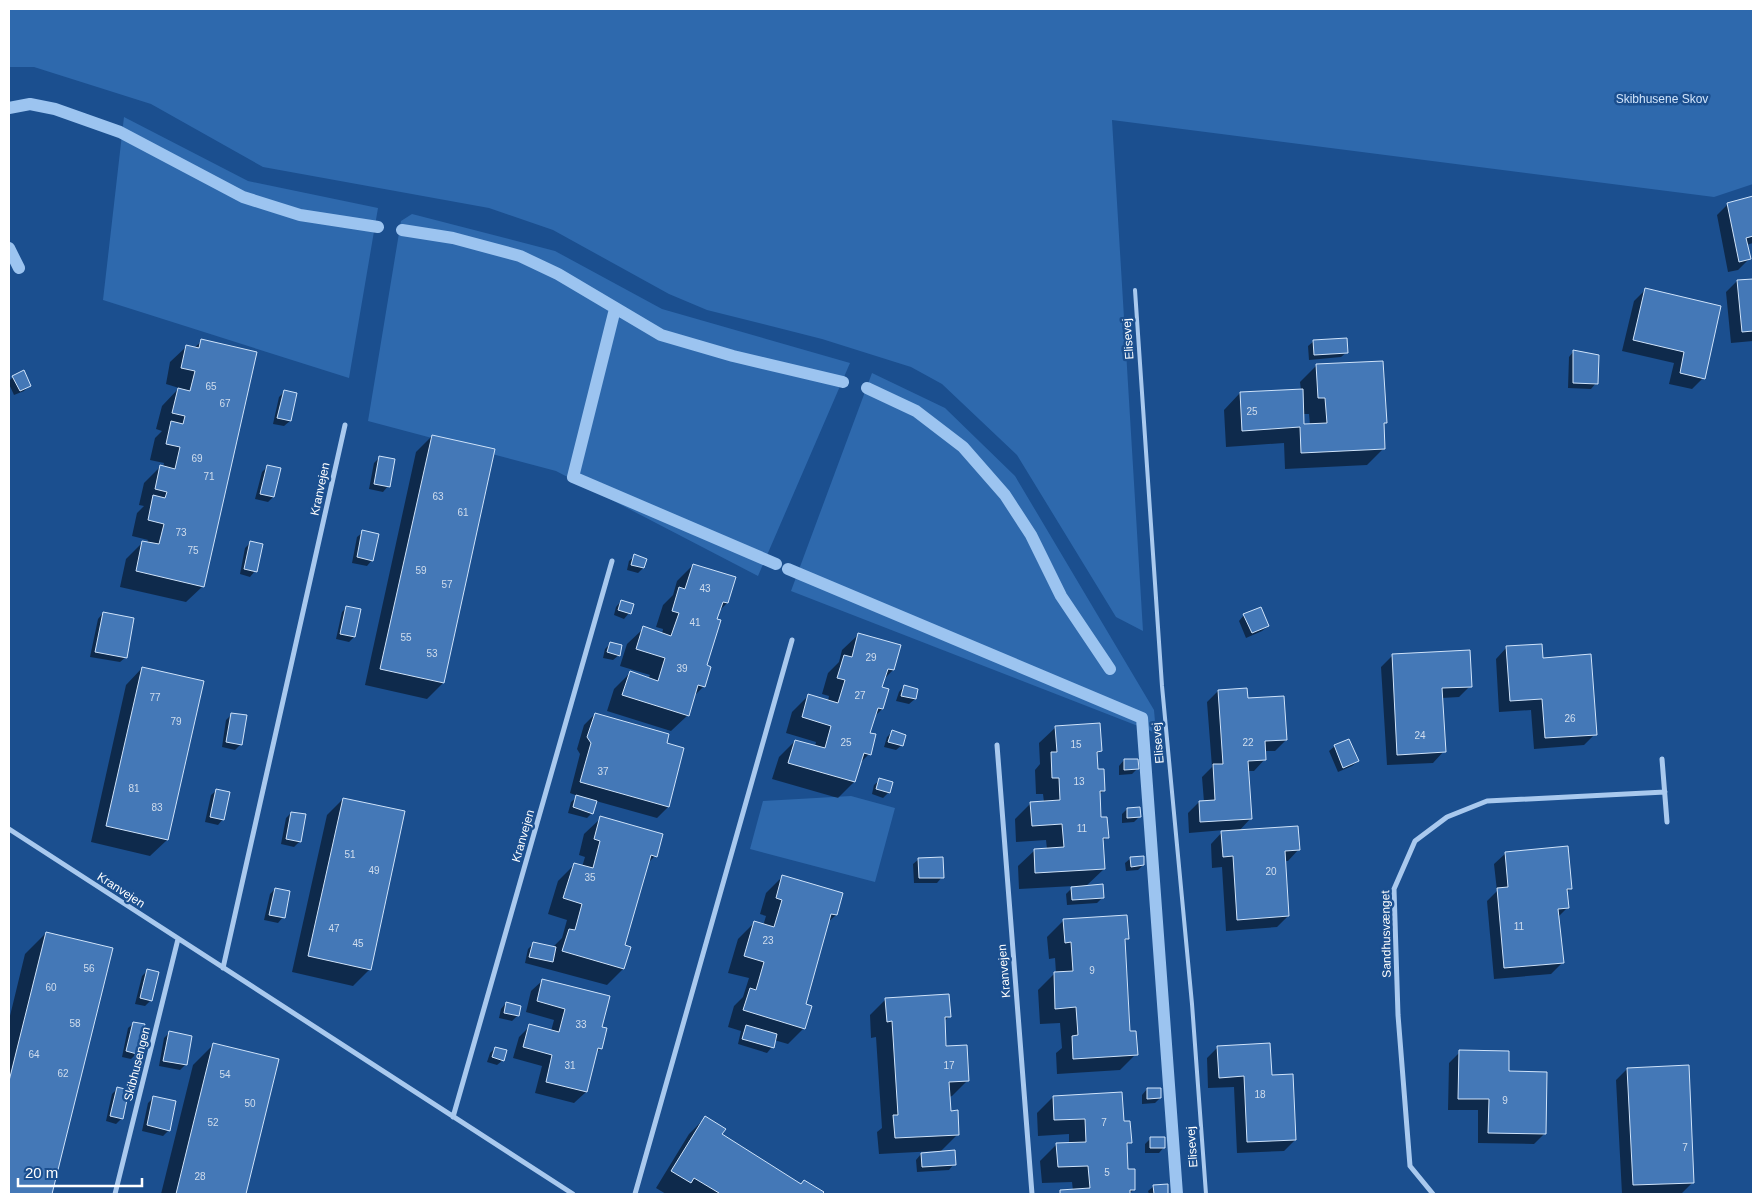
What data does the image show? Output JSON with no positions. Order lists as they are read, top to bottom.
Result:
{
  "streets": {
    "street": ["Kranvejen", "Sandhusvænget", "Skibhusengen"],
    "lane": ["Elisevej"]
  },
  "crossings": [
    ["Kranvejen", "Skibhusengen"]
  ],
  "parks": ["Skibhusene Skov"],
  "house_numbers": [
    "65",
    "67",
    "25",
    "69",
    "71",
    "63",
    "61",
    "73",
    "75",
    "59",
    "57",
    "43",
    "41",
    "55",
    "53",
    "29",
    "39",
    "27",
    "77",
    "26",
    "79",
    "24",
    "25",
    "22",
    "15",
    "37",
    "13",
    "81",
    "83",
    "11",
    "51",
    "49",
    "20",
    "35",
    "11",
    "47",
    "23",
    "45",
    "56",
    "9",
    "60",
    "58",
    "33",
    "64",
    "31",
    "17",
    "62",
    "54",
    "18",
    "9",
    "50",
    "52",
    "7",
    "7",
    "5",
    "28"
  ],
  "scale_bar": "20 m"
}
